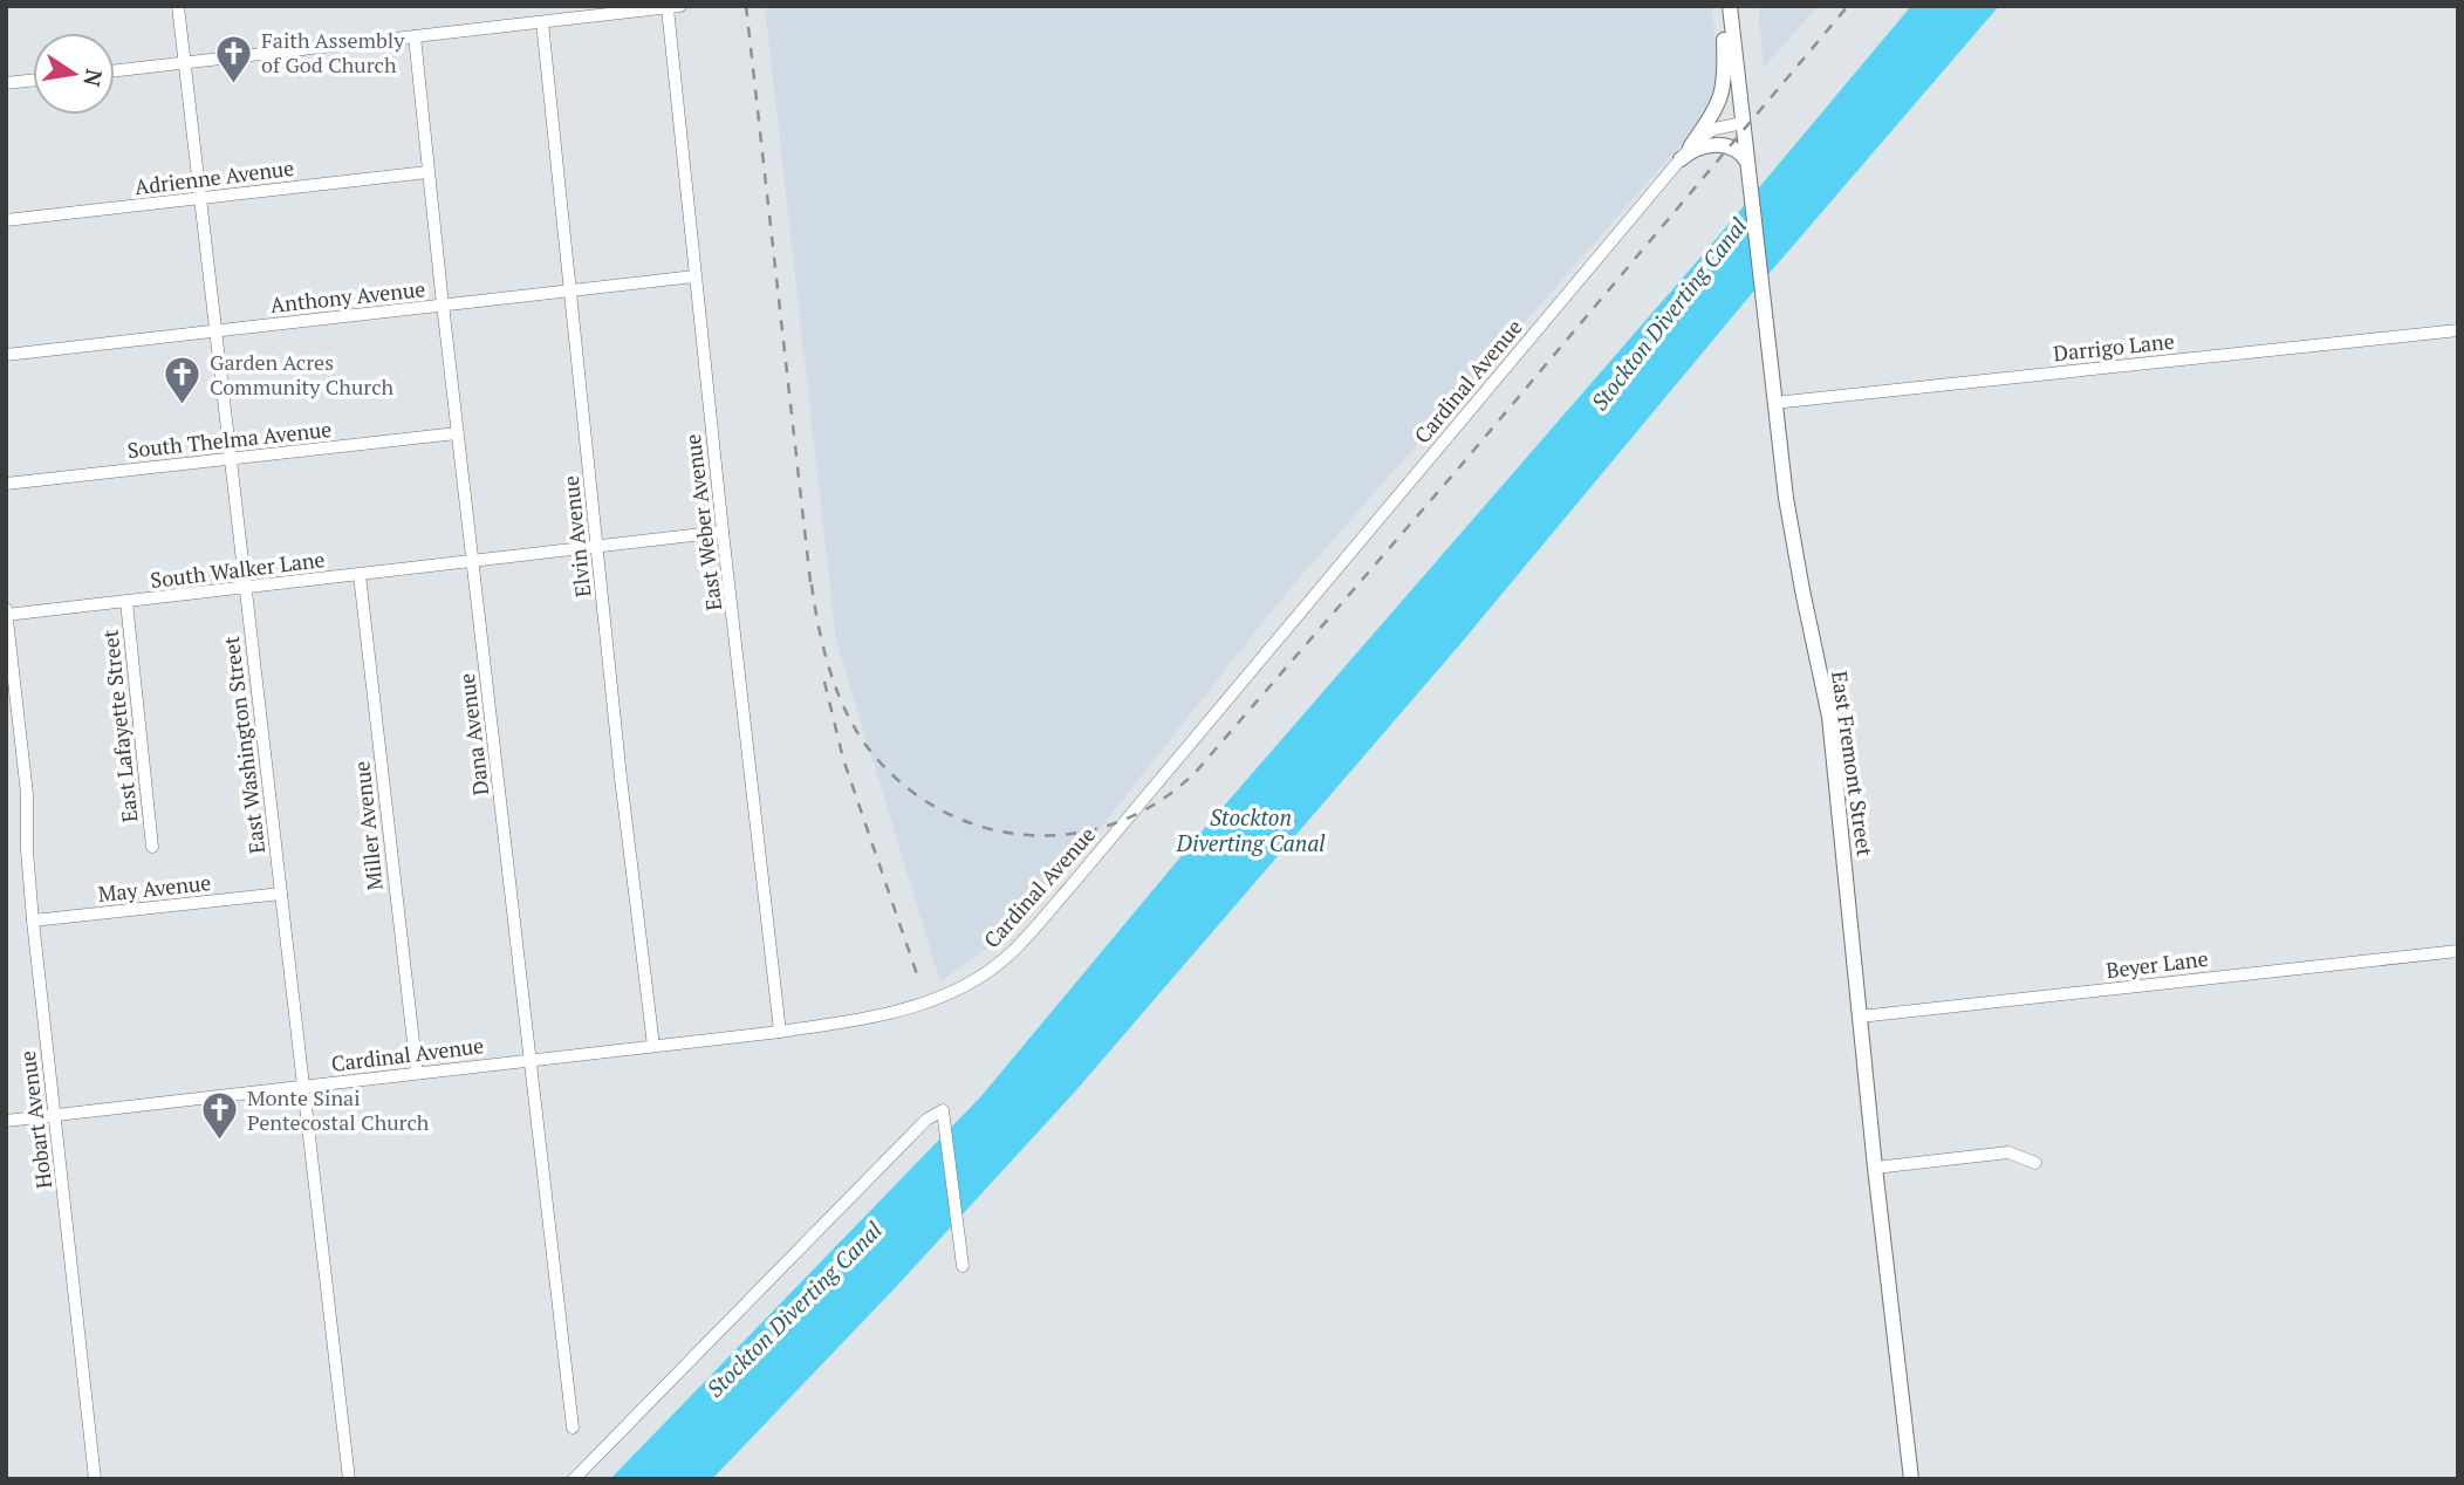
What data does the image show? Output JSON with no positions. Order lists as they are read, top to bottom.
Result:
{
  "streets": {
    "main road": ["East Fremont Street"],
    "street": [
      "Adrienne Avenue",
      "Anthony Avenue",
      "Darrigo Lane",
      "Cardinal Avenue",
      "South Thelma Avenue",
      "East Weber Avenue",
      "Elvin Avenue",
      "South Walker Lane",
      "East Lafayette Street",
      "Dana Avenue",
      "East Washington Street",
      "Miller Avenue",
      "May Avenue",
      "Beyer Lane",
      "Hobart Avenue"
    ]
  },
  "crossings": [
    ["Adrienne Avenue", "Dana Avenue"],
    ["Adrienne Avenue", "East Washington Street"],
    ["Anthony Avenue", "East Weber Avenue"],
    ["Anthony Avenue", "Elvin Avenue"],
    ["Anthony Avenue", "Dana Avenue"],
    ["Anthony Avenue", "East Washington Street"],
    ["Darrigo Lane", "East Fremont Street"],
    ["Cardinal Avenue", "East Weber Avenue"],
    ["Cardinal Avenue", "Elvin Avenue"],
    ["Cardinal Avenue", "Dana Avenue"],
    ["Cardinal Avenue", "East Washington Street"],
    ["Cardinal Avenue", "East Fremont Street"],
    ["Cardinal Avenue", "Miller Avenue"],
    ["Cardinal Avenue", "Hobart Avenue"],
    ["South Thelma Avenue", "Dana Avenue"],
    ["South Thelma Avenue", "East Washington Street"],
    ["East Weber Avenue", "South Walker Lane"],
    ["Elvin Avenue", "South Walker Lane"],
    ["South Walker Lane", "East Lafayette Street"],
    ["South Walker Lane", "Dana Avenue"],
    ["South Walker Lane", "East Washington Street"],
    ["South Walker Lane", "Miller Avenue"],
    ["South Walker Lane", "Hobart Avenue"],
    ["East Washington Street", "May Avenue"],
    ["East Fremont Street", "Beyer Lane"],
    ["May Avenue", "Hobart Avenue"]
  ],
  "water": ["Stockton Diverting Canal"],
  "places": {
    "church": ["Faith Assembly of God Church", "Garden Acres Community Church", "Monte Sinai Pentecostal Church"]
  },
  "north": "right"
}
